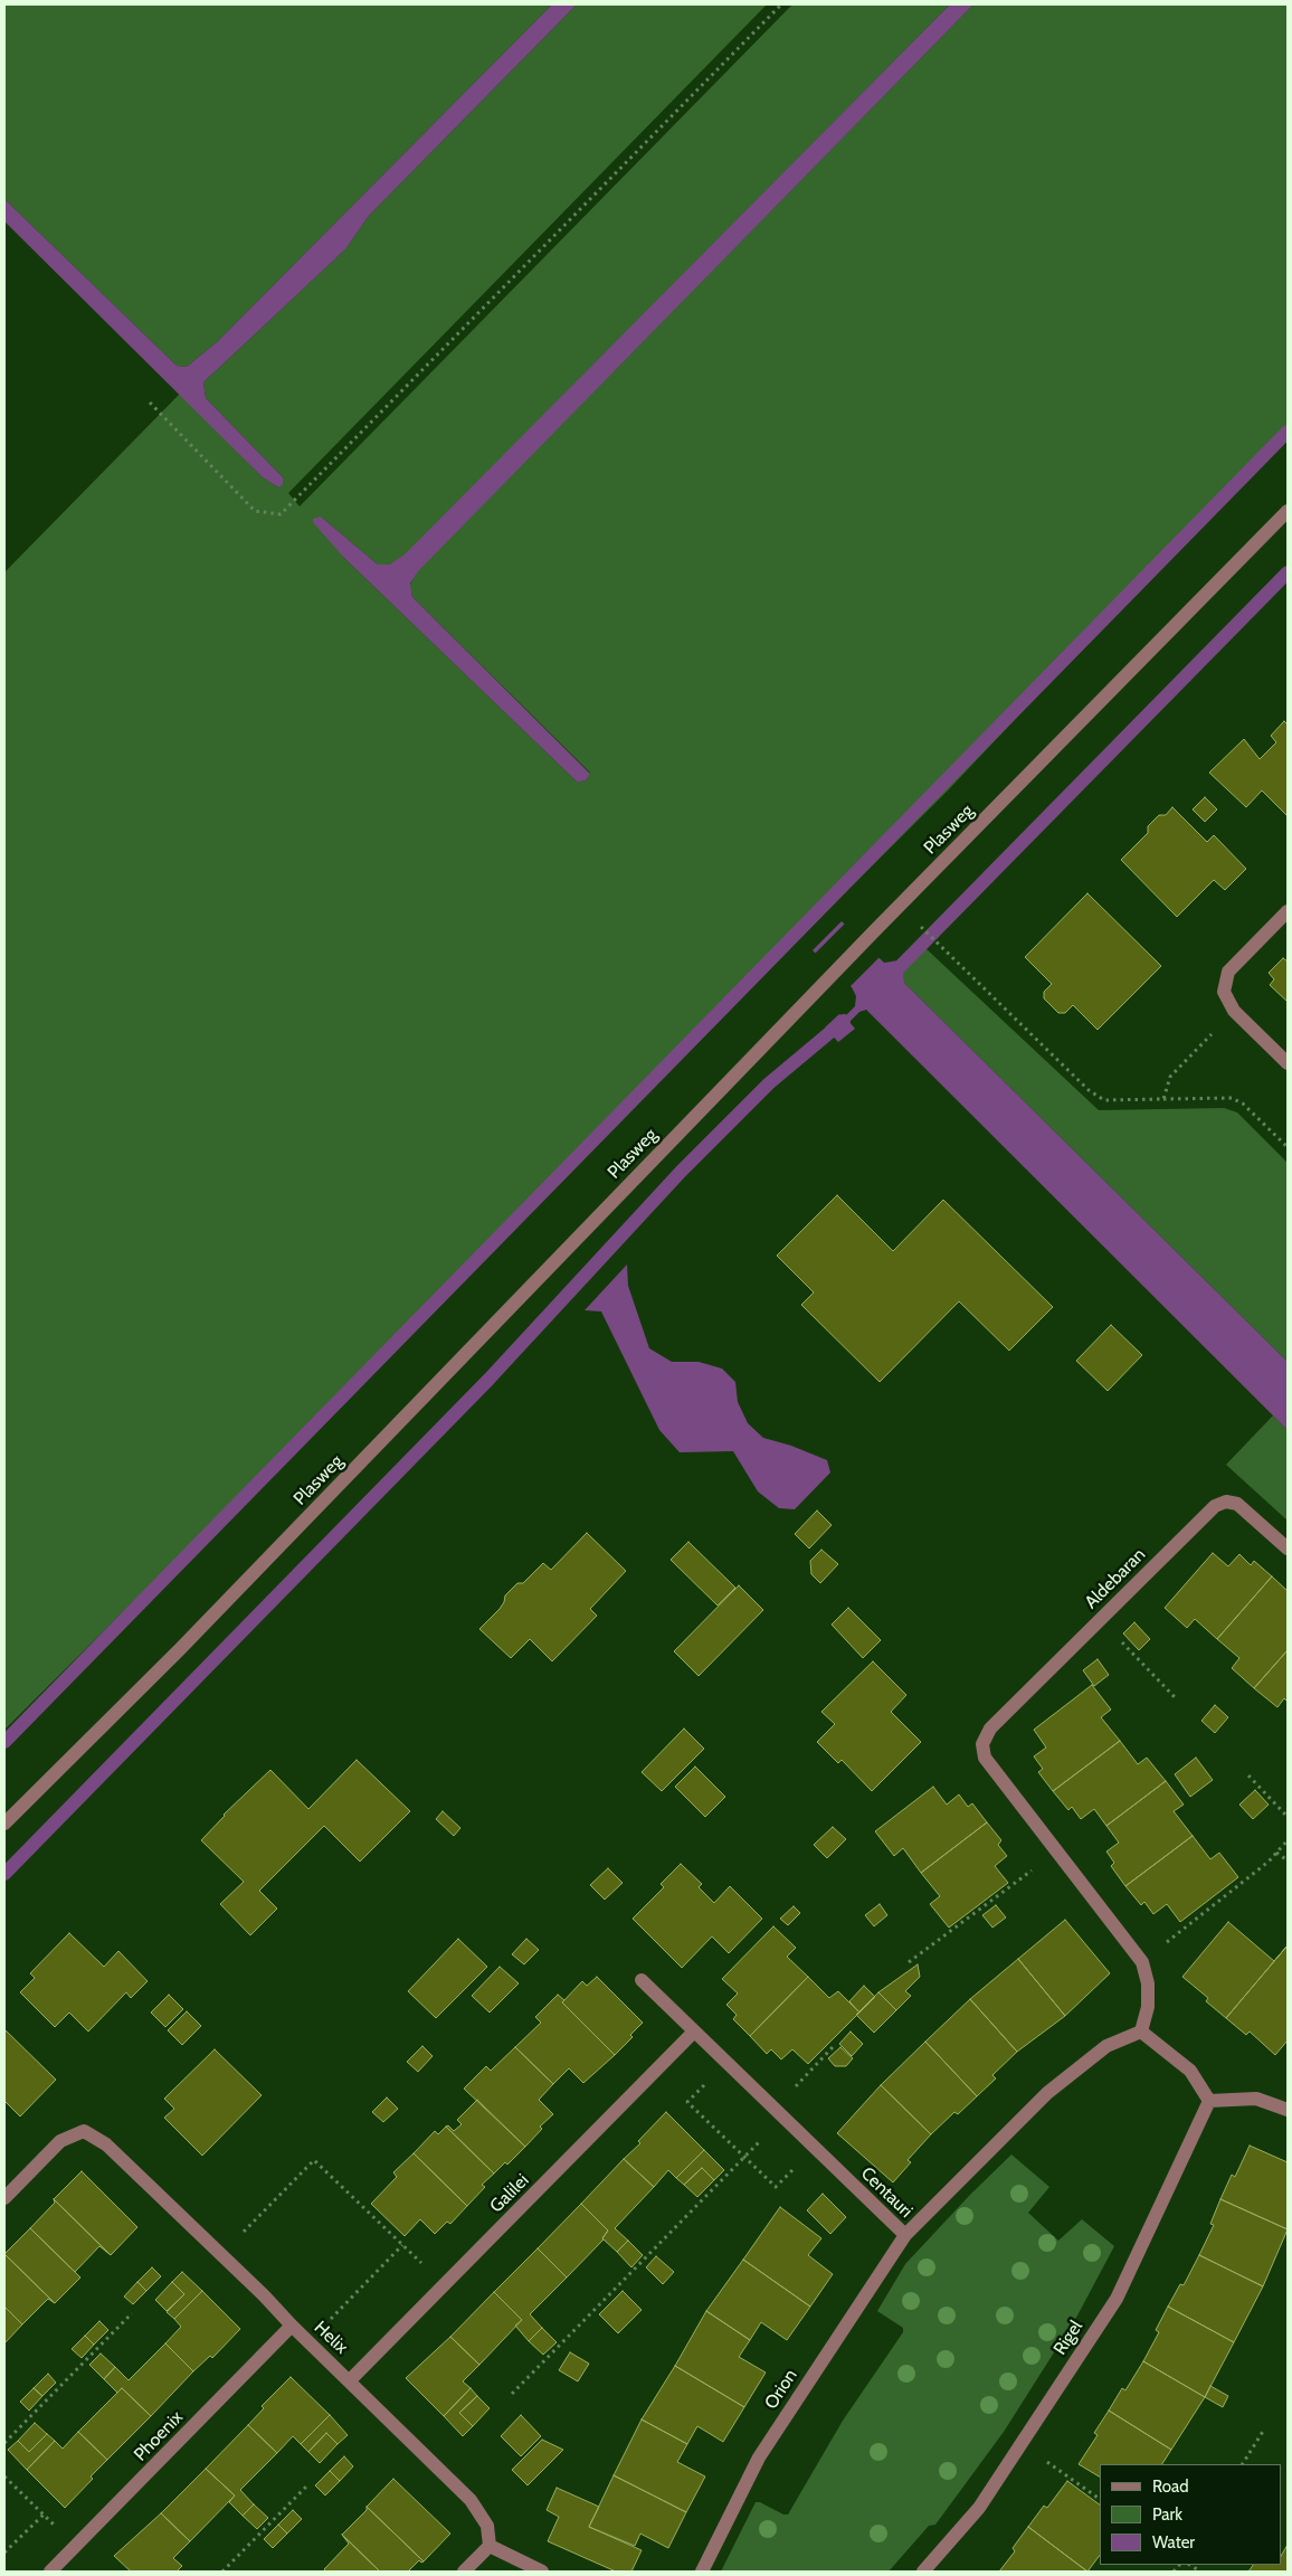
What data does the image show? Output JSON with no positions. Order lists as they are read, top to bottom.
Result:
{
  "streets": {
    "street": [
      "Plasweg",
      "Aldebaran",
      "Centauri",
      "Galilei",
      "Helix",
      "Rigel",
      "Orion",
      "Phoenix"
    ]
  },
  "crossings": [
    ["Centauri", "Galilei"],
    ["Centauri", "Orion"],
    ["Galilei", "Helix"],
    ["Helix", "Phoenix"]
  ],
  "legend": ["Road", "Park", "Water"]
}
